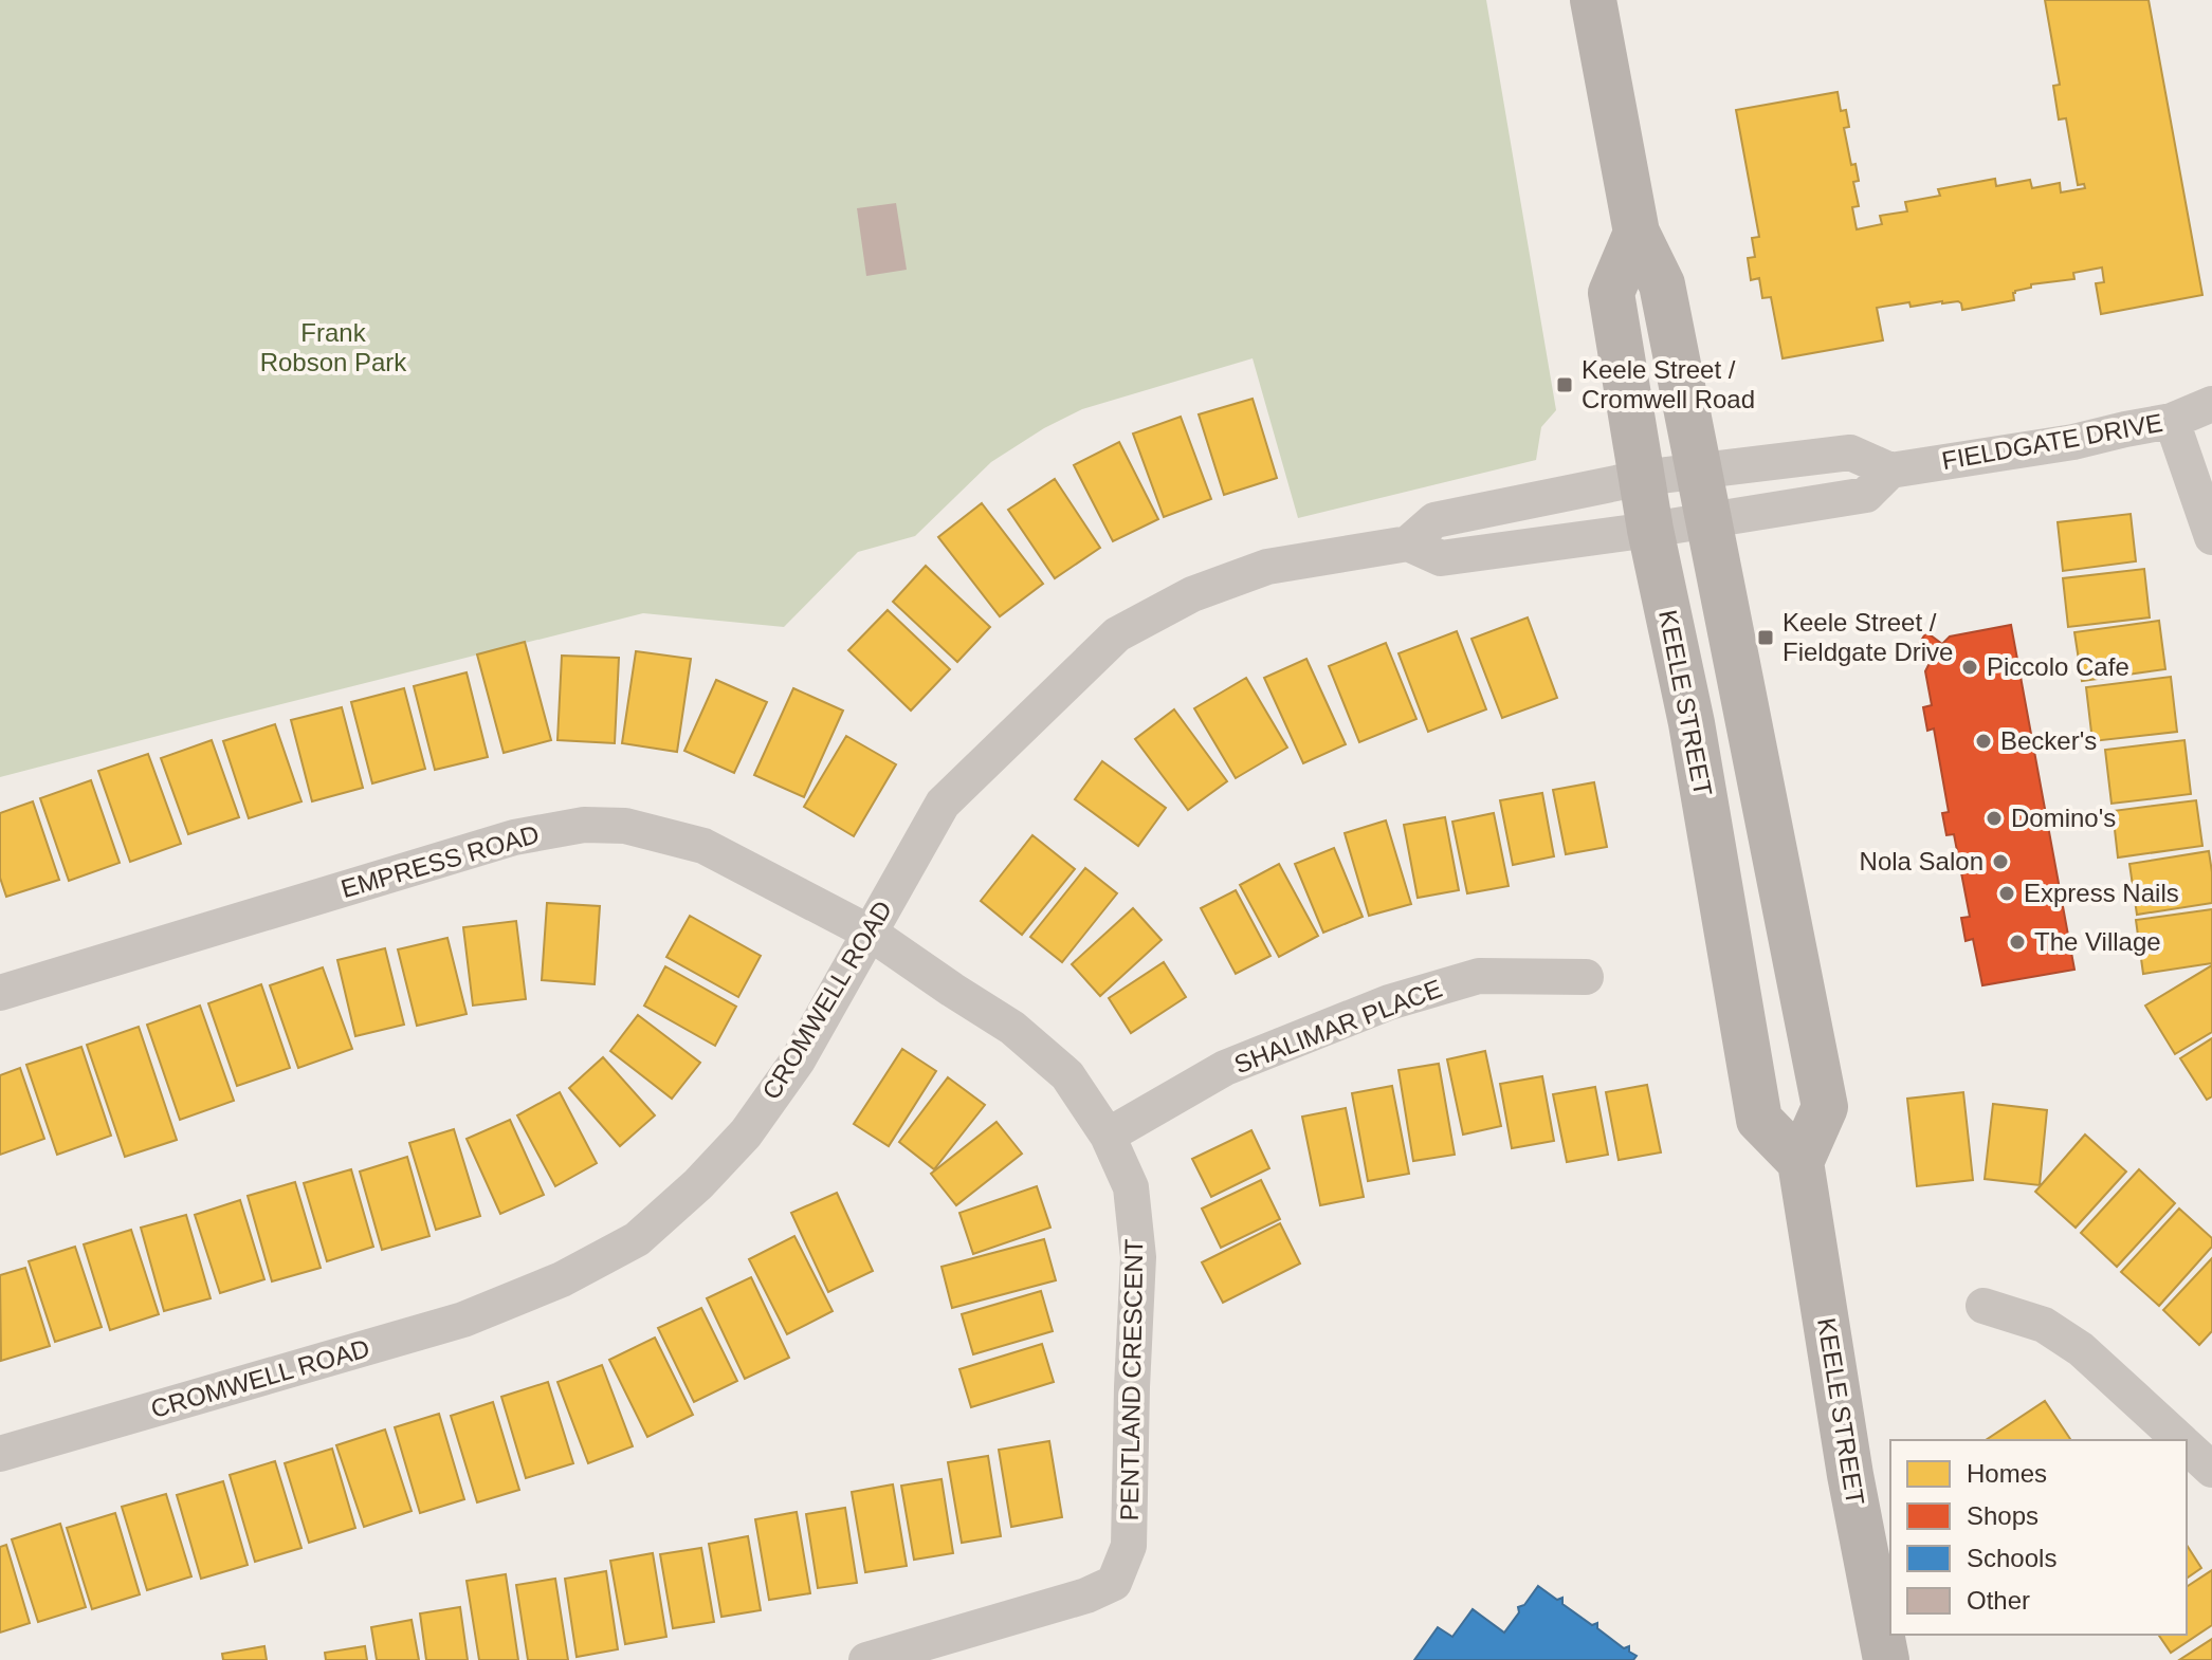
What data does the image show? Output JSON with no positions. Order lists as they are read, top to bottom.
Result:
{
  "streets": {
    "main road": ["KEELE STREET"],
    "street": [
      "FIELDGATE DRIVE",
      "EMPRESS ROAD",
      "CROMWELL ROAD",
      "SHALIMAR PLACE",
      "PENTLAND CRESCENT"
    ]
  },
  "crossings": [
    ["FIELDGATE DRIVE", "KEELE STREET"],
    ["FIELDGATE DRIVE", "CROMWELL ROAD"],
    ["KEELE STREET", "CROMWELL ROAD"],
    ["EMPRESS ROAD", "CROMWELL ROAD"],
    ["EMPRESS ROAD", "PENTLAND CRESCENT"],
    ["CROMWELL ROAD", "PENTLAND CRESCENT"],
    ["SHALIMAR PLACE", "PENTLAND CRESCENT"]
  ],
  "parks": ["Frank Robson Park"],
  "places": {
    "transit": ["Keele Street / Cromwell Road", "Keele Street / Fieldgate Drive"],
    "other": [
      "Piccolo Cafe",
      "Becker's",
      "Domino's",
      "Nola Salon",
      "Express Nails",
      "The Village"
    ]
  },
  "legend": [
    "Homes",
    "Shops",
    "Schools",
    "Other"
  ]
}
